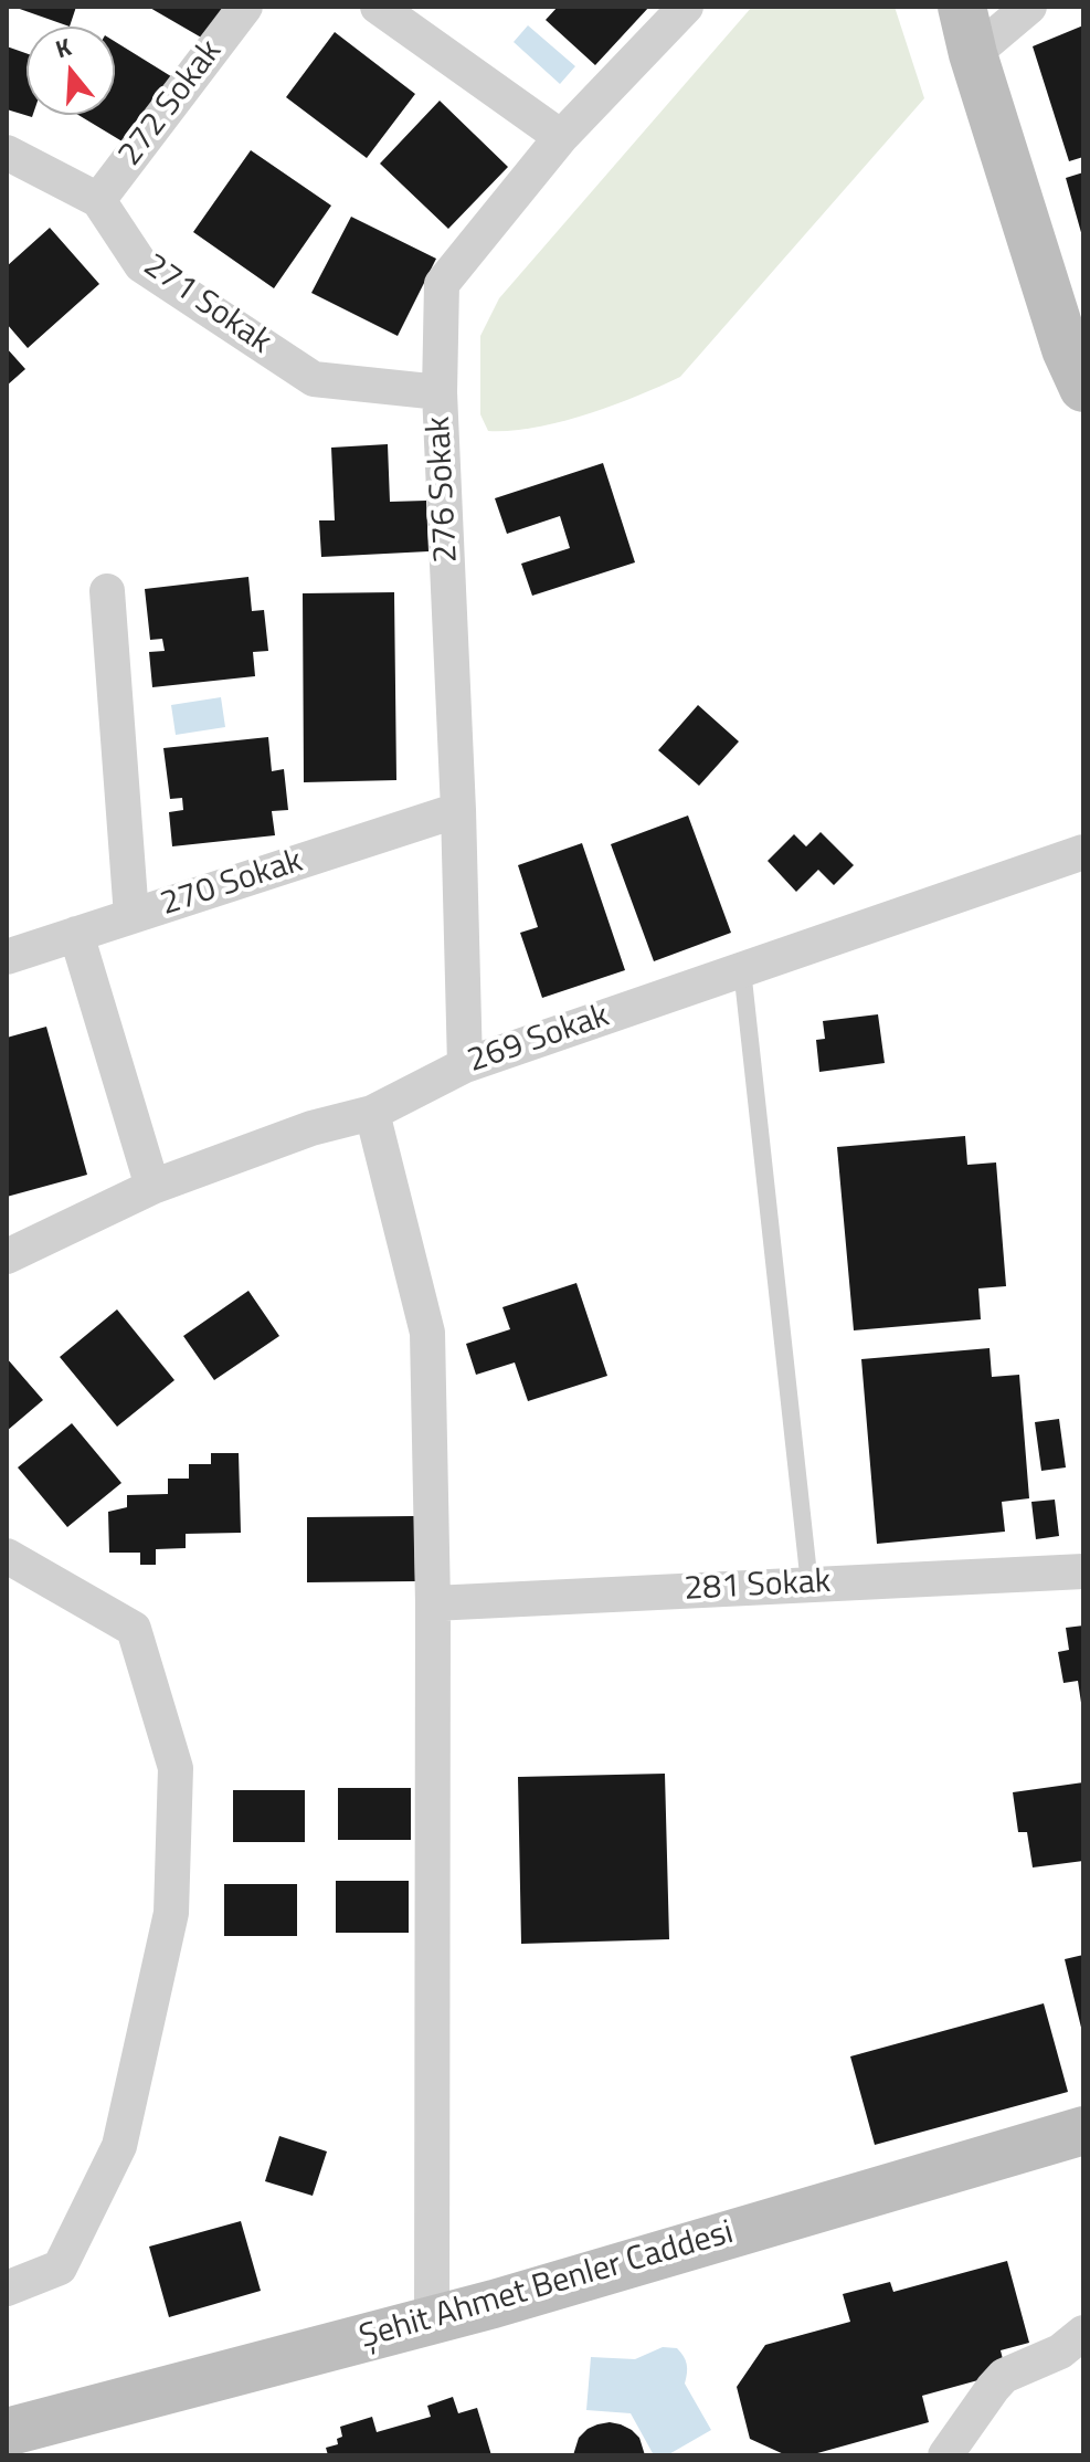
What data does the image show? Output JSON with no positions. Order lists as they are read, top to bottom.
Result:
{
  "streets": {
    "street": [
      "272 Sokak",
      "271 Sokak",
      "276 Sokak",
      "270 Sokak",
      "269 Sokak",
      "281 Sokak",
      "Şehit Ahmet Benler Caddesi"
    ]
  },
  "crossings": [
    ["272 Sokak", "271 Sokak"],
    ["271 Sokak", "276 Sokak"],
    ["276 Sokak", "270 Sokak"],
    ["276 Sokak", "269 Sokak"]
  ],
  "north": "top"
}
